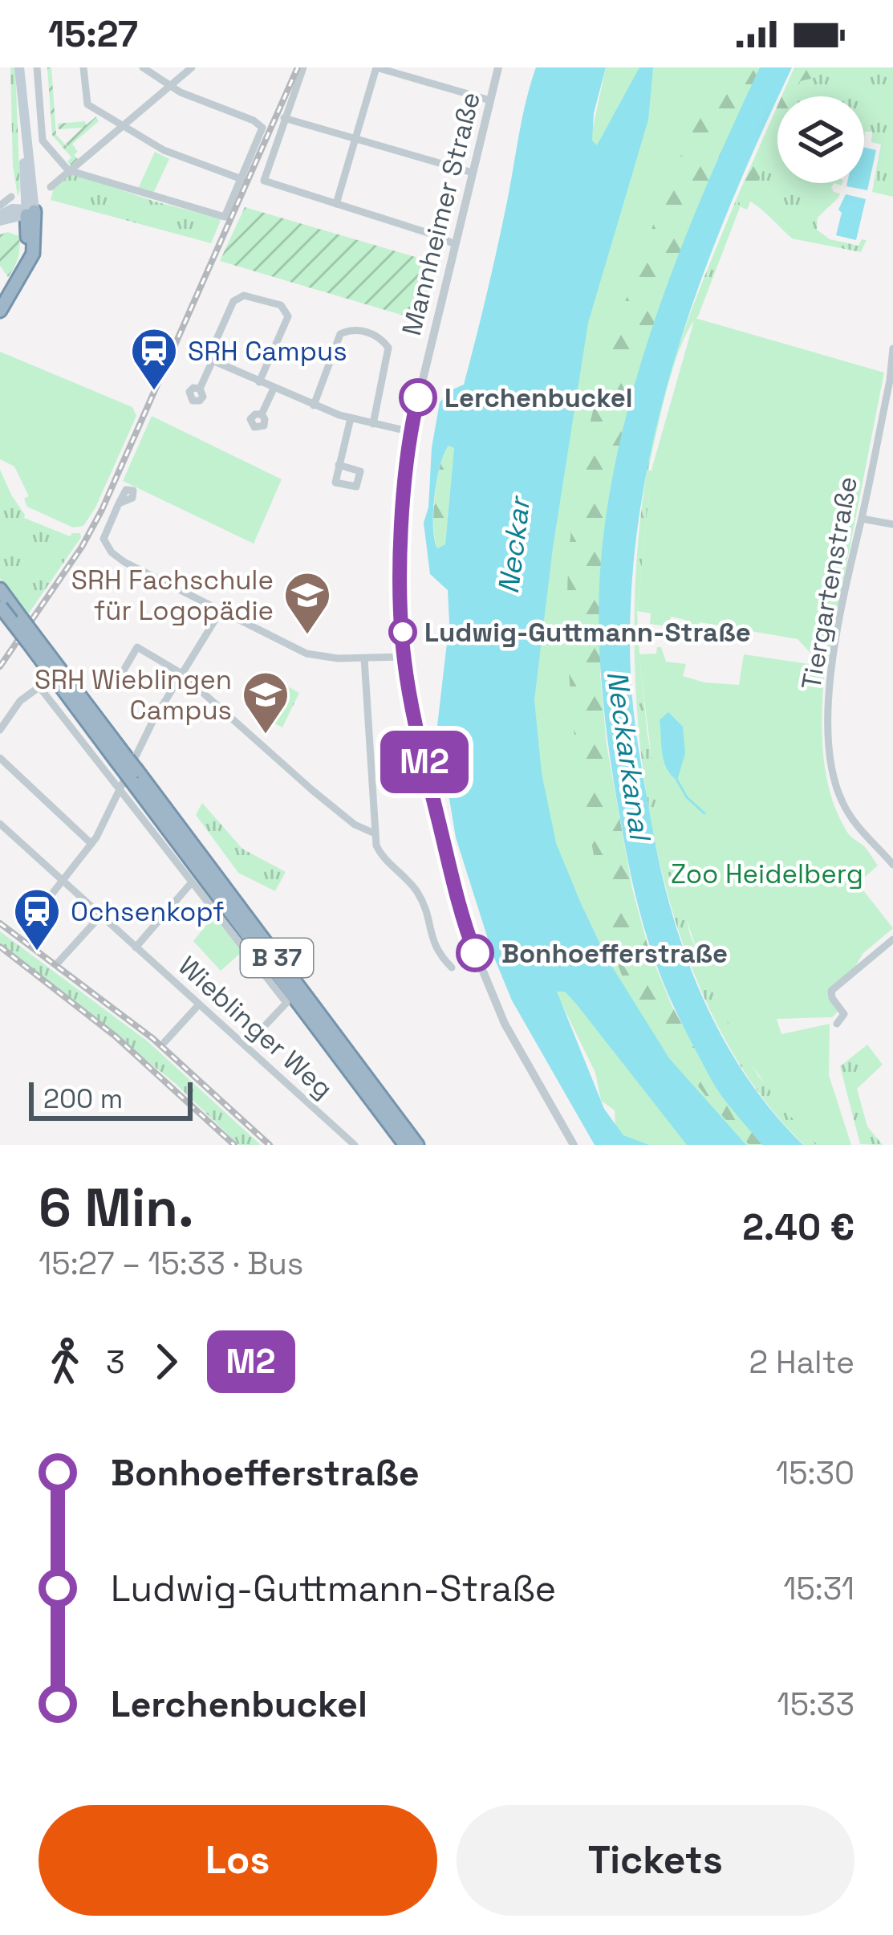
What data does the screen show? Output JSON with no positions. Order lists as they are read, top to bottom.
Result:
{
  "streets": {
    "highway": ["B 37"],
    "street": ["Mannheimer Straße", "Tiergartenstraße", "Wieblinger Weg"]
  },
  "water": ["Neckar", "Neckarkanal"],
  "parks": ["Zoo Heidelberg"],
  "places": {
    "station": ["SRH Campus", "Ochsenkopf"],
    "other": ["Lerchenbuckel", "Ludwig-Guttmann-Straße", "Bonhoefferstraße"],
    "school or university": ["SRH Fachschule für Logopädie", "SRH Wieblingen Campus"]
  },
  "lines": ["bus line M2"],
  "scale_bar": "200 m",
  "page": {
    "status": "15:27",
    "on_map": "M2",
    "scale": "200 m",
    "heading": ["6 Min.", "15:27 – 15:33 · Bus", "2.40 €"],
    "legs": ["3", "M2", "2 Halte"],
    "list": [
      {
        "name": "Bonhoefferstraße",
        "value": "15:30"
      },
      {
        "name": "Ludwig-Guttmann-Straße",
        "value": "15:31"
      },
      {
        "name": "Lerchenbuckel",
        "value": "15:33"
      }
    ],
    "buttons": ["Los", "Tickets"]
  }
}
